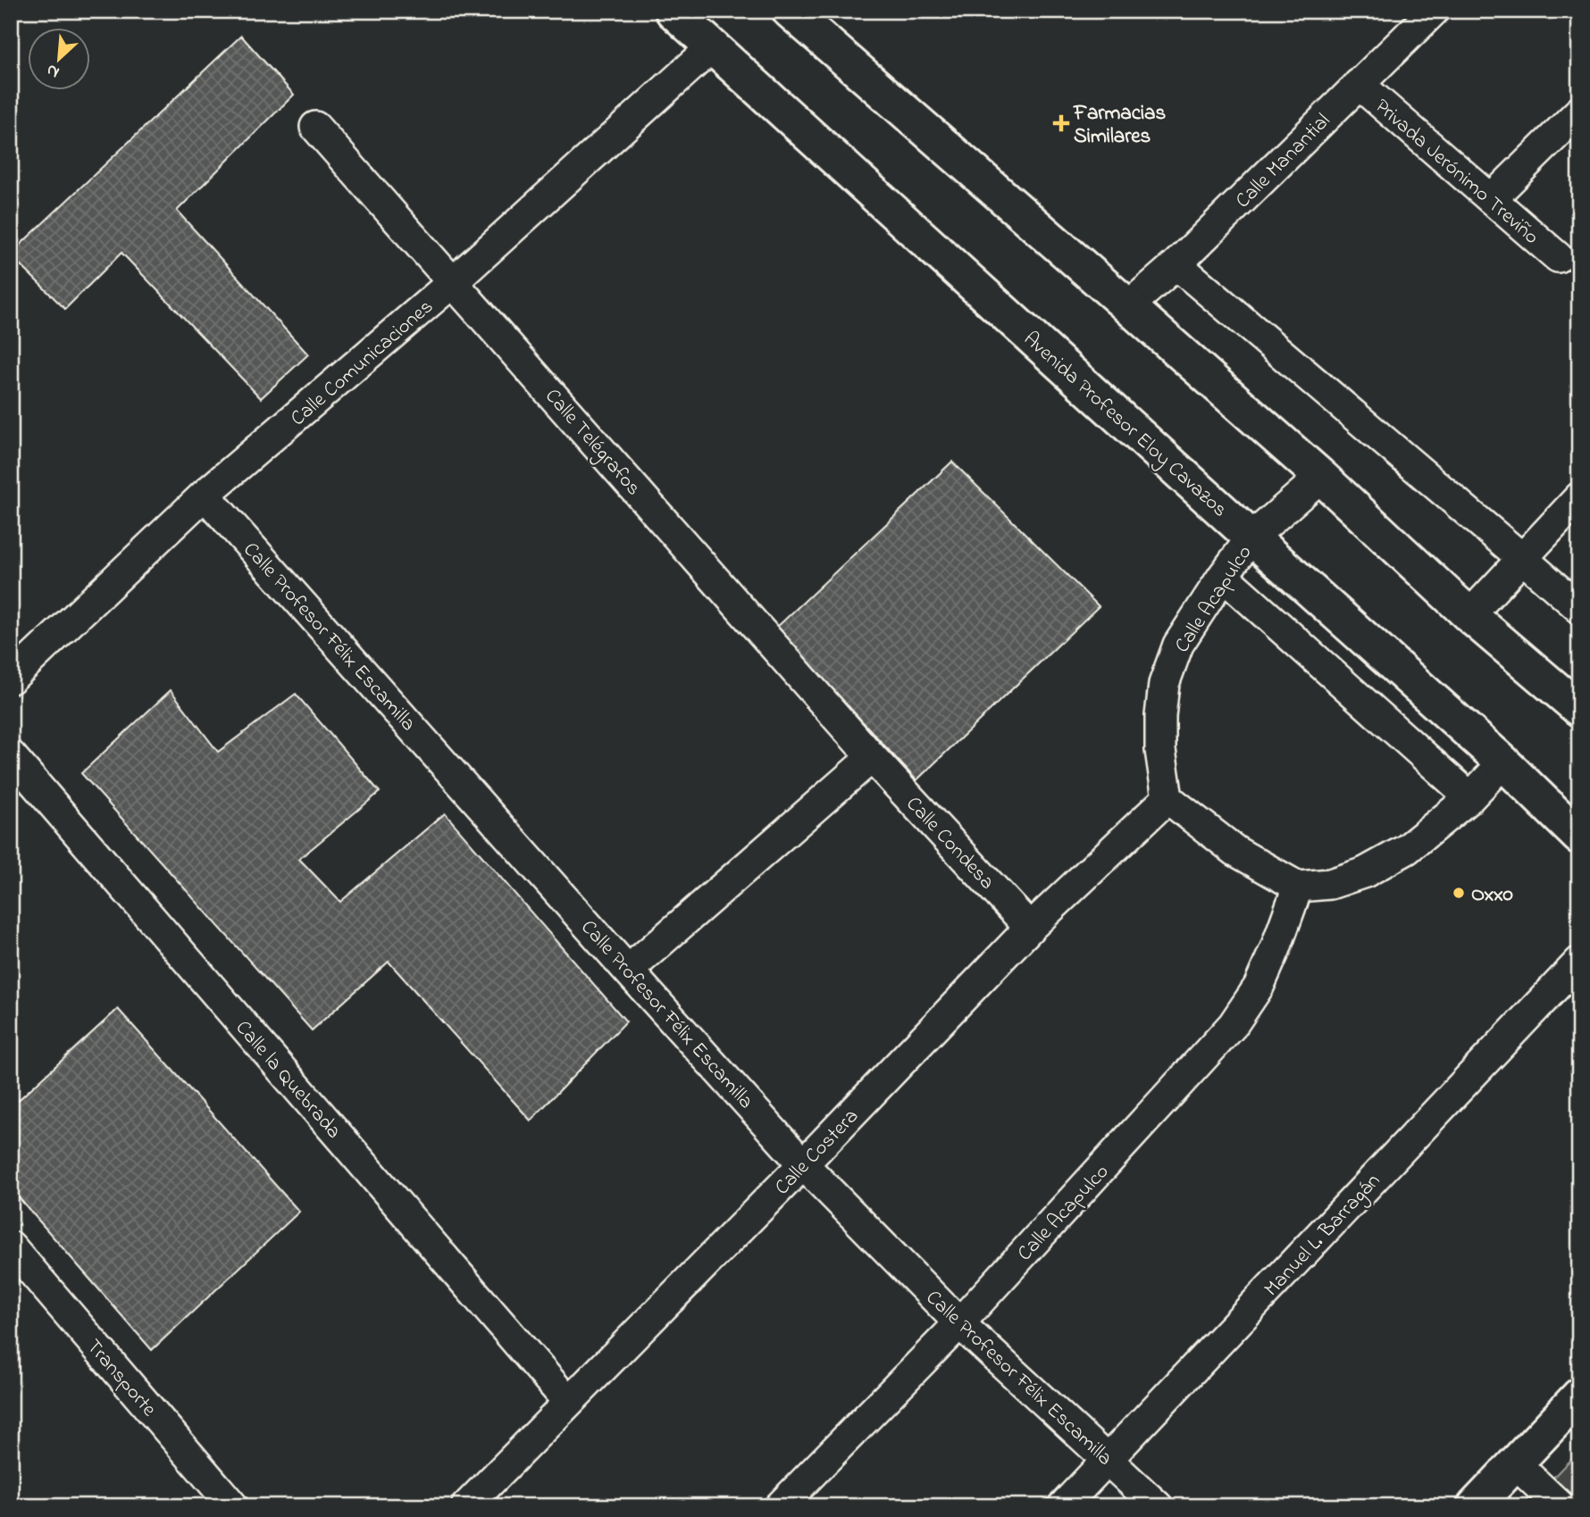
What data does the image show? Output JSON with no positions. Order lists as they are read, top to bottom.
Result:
{
  "streets": {
    "main road": ["Avenida Profesor Eloy Cavazos"],
    "street": [
      "Calle Manantial",
      "Privada Jerónimo Treviño",
      "Calle Comunicaciones",
      "Calle Telégrafos",
      "Calle Acapulco",
      "Calle Profesor Félix Escamilla",
      "Calle Condesa",
      "Calle la Quebrada",
      "Calle Costera",
      "Manuel L. Barragán",
      "Transporte"
    ]
  },
  "crossings": [
    ["Calle Manantial", "Privada Jerónimo Treviño"],
    ["Calle Comunicaciones", "Avenida Profesor Eloy Cavazos"],
    ["Calle Comunicaciones", "Calle Telégrafos"],
    ["Calle Comunicaciones", "Calle Profesor Félix Escamilla"],
    ["Avenida Profesor Eloy Cavazos", "Calle Acapulco"],
    ["Calle Telégrafos", "Calle Condesa"],
    ["Calle Acapulco", "Calle Profesor Félix Escamilla"],
    ["Calle Acapulco", "Calle Costera"],
    ["Calle Profesor Félix Escamilla", "Calle Costera"],
    ["Calle Profesor Félix Escamilla", "Manuel L. Barragán"],
    ["Calle Condesa", "Calle Costera"],
    ["Calle la Quebrada", "Calle Costera"]
  ],
  "places": {
    "health": ["Farmacias Similares"],
    "other": ["Oxxo"]
  },
  "north": "bottom left"
}
